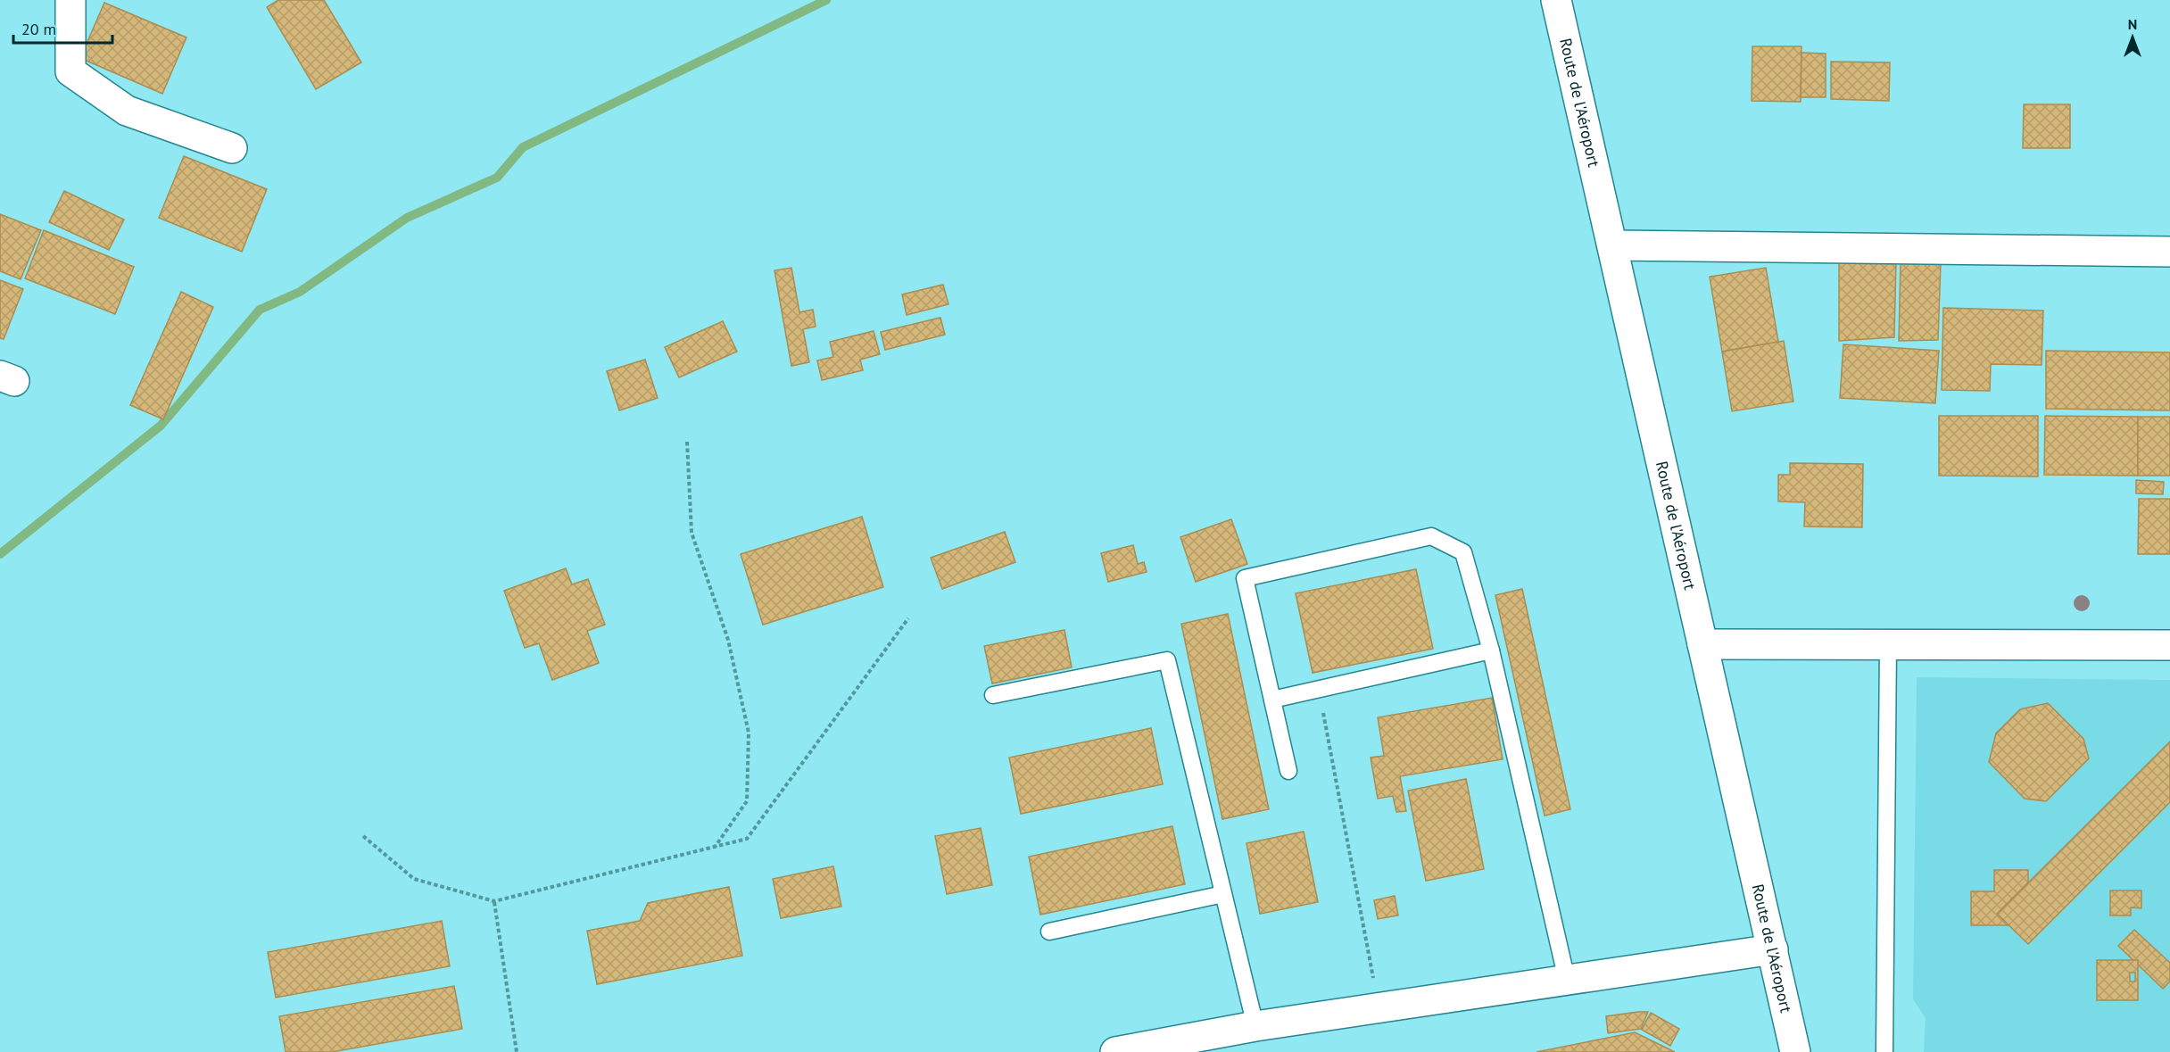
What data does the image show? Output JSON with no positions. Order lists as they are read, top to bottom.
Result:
{
  "streets": {
    "street": ["Route de l'Aéroport"]
  },
  "scale_bar": "20 m",
  "north": "top"
}
